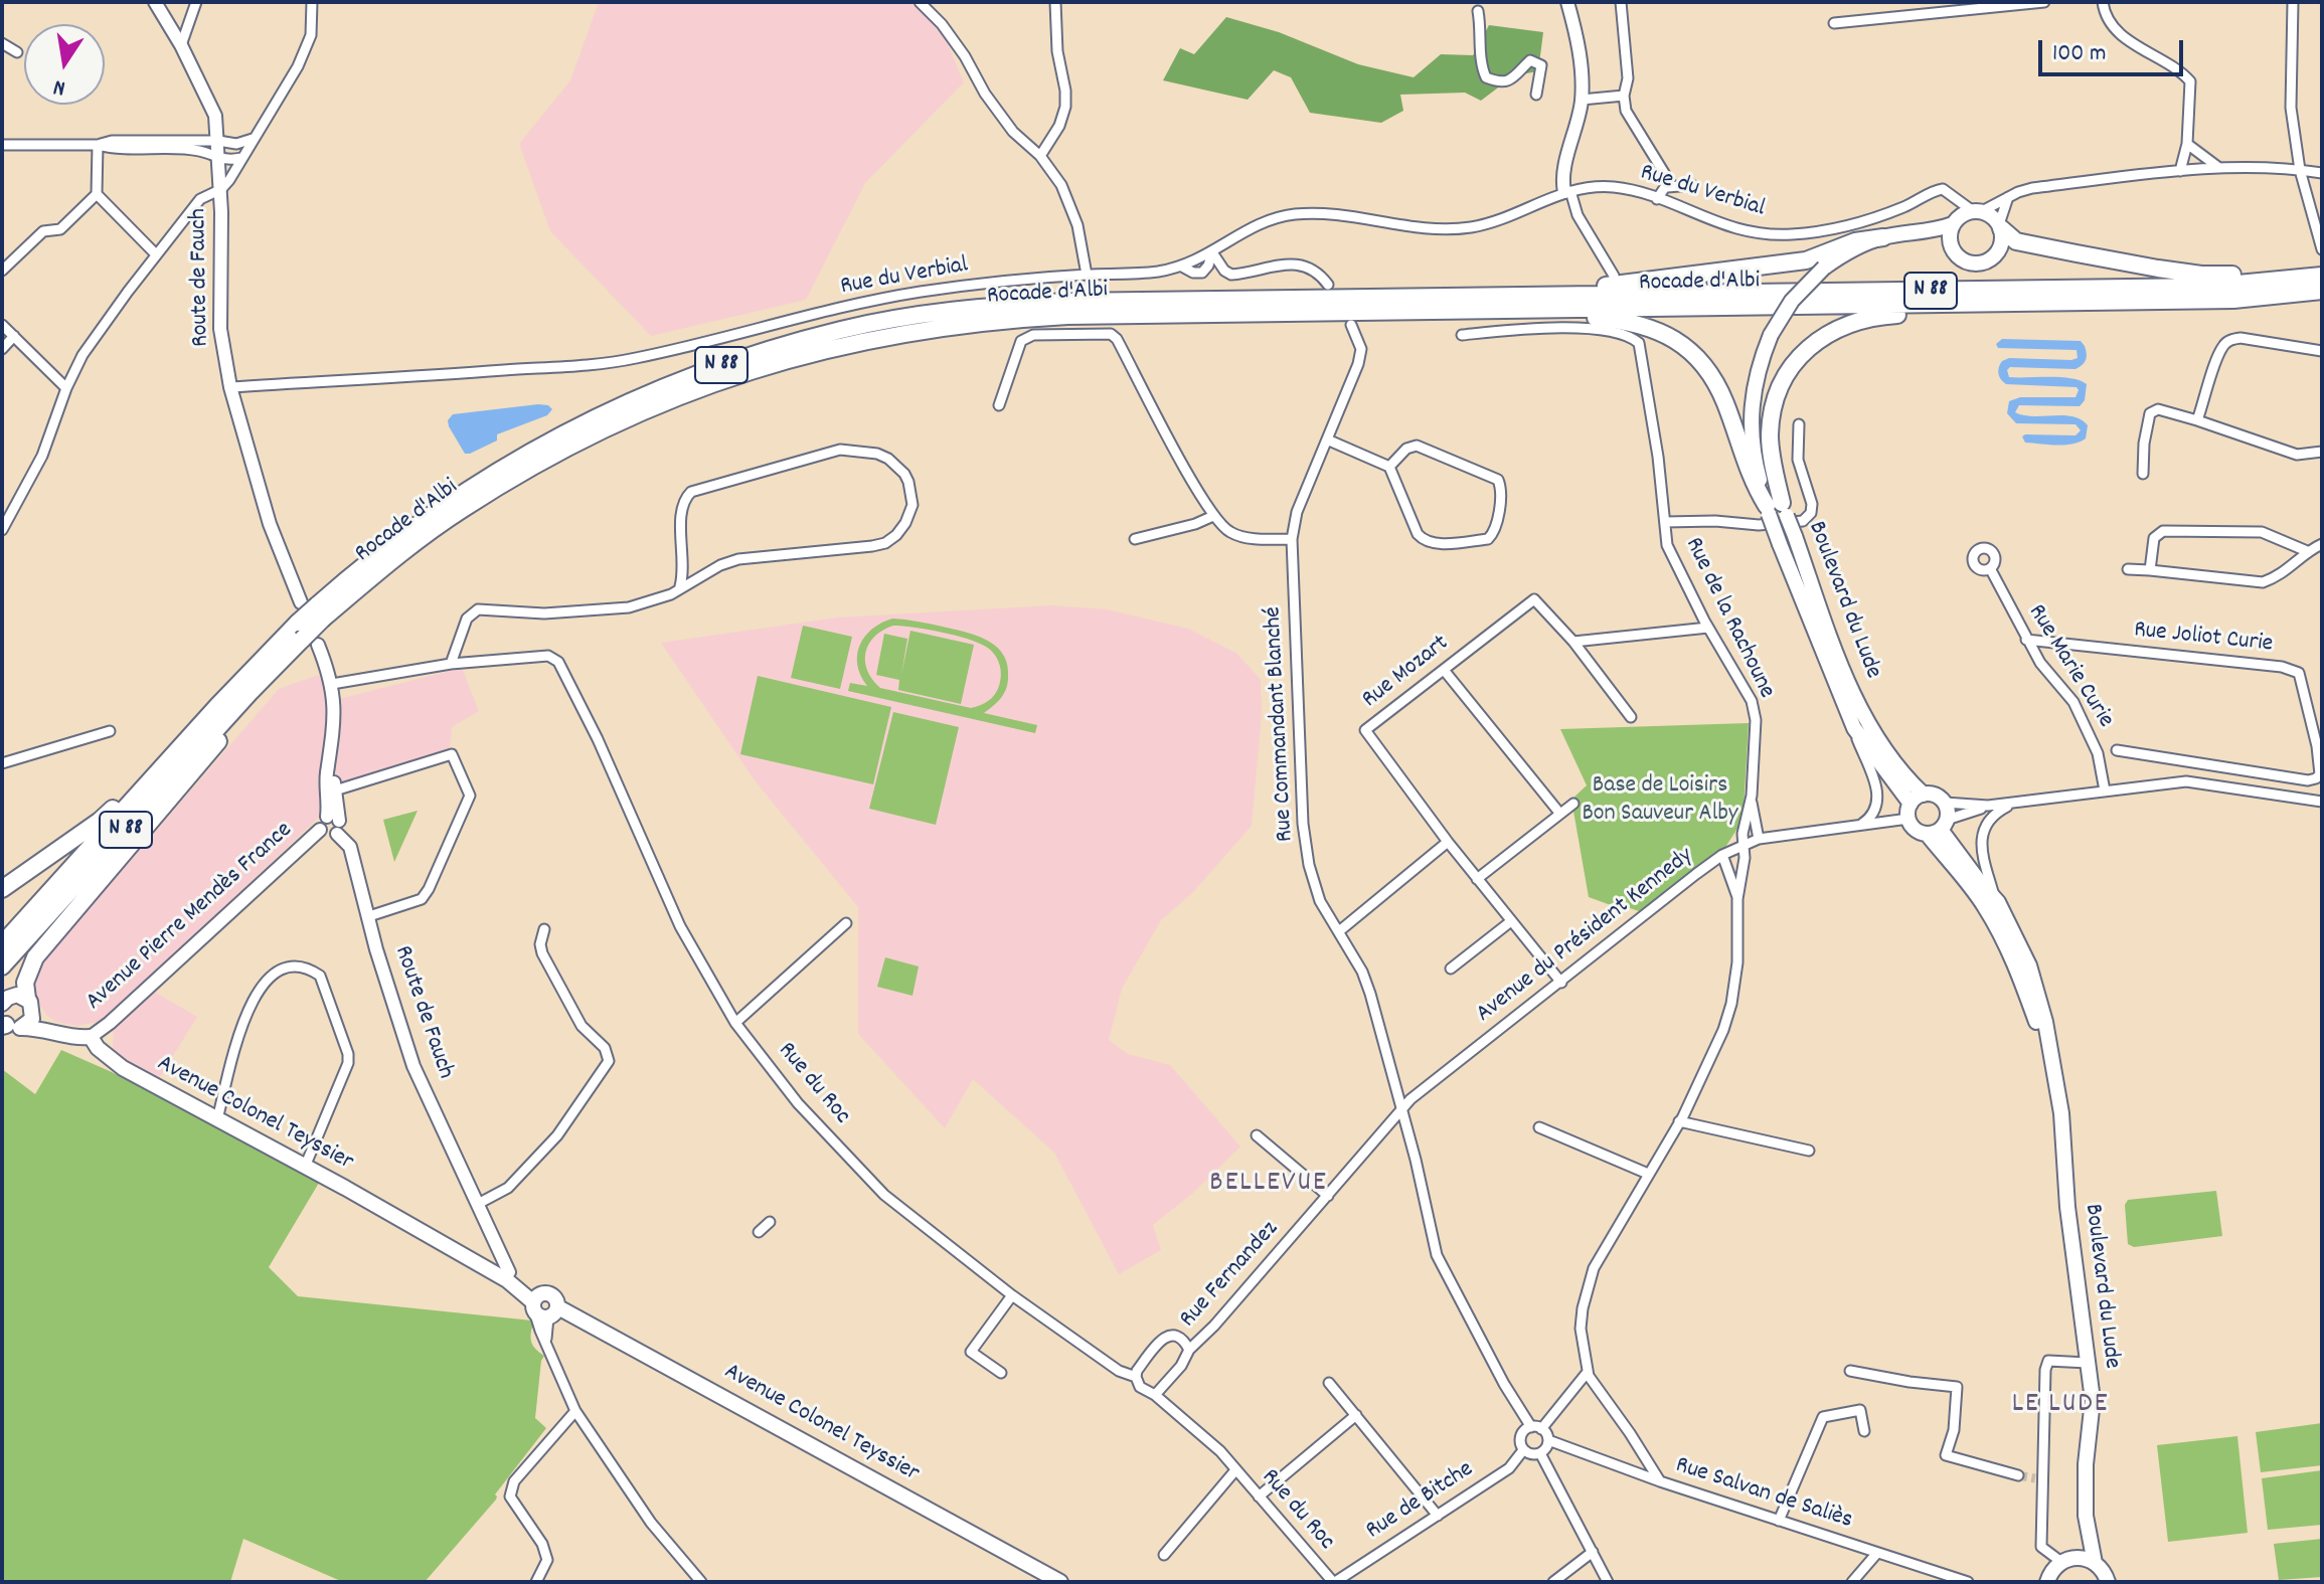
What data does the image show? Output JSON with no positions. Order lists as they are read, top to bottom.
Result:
{
  "streets": {
    "highway": ["Rocade d'Albi", "N 88"],
    "main road": ["Boulevard du Lude", "Avenue Colonel Teyssier"],
    "street": [
      "Rue du Verbial",
      "Route de Fauch",
      "Rue de la Rachoune",
      "Rue Joliot Curie",
      "Rue Marie Curie",
      "Rue Mozart",
      "Rue Commandant Blanché",
      "Avenue Pierre Mendès France",
      "Avenue du Président Kennedy",
      "Rue du Roc",
      "Rue Fernandez",
      "Rue Salvan de Saliès",
      "Rue de Bitche"
    ]
  },
  "crossings": [
    ["Rue du Verbial", "Route de Fauch"],
    ["Route de Fauch", "Rocade d'Albi"],
    ["Route de Fauch", "Avenue Pierre Mendès France"],
    ["Route de Fauch", "Rue du Roc"],
    ["Route de Fauch", "Avenue Colonel Teyssier"],
    ["Boulevard du Lude", "Avenue du Président Kennedy"],
    ["Rue de la Rachoune", "Avenue du Président Kennedy"],
    ["Rue Joliot Curie", "Rue Marie Curie"],
    ["Rue Commandant Blanché", "Avenue du Président Kennedy"],
    ["Rue Commandant Blanché", "Rue Fernandez"],
    ["Rue Commandant Blanché", "Rue Salvan de Saliès"],
    ["Rue Commandant Blanché", "Rue de Bitche"],
    ["Avenue Pierre Mendès France", "Avenue Colonel Teyssier"],
    ["Avenue du Président Kennedy", "Rue Fernandez"],
    ["Rue du Roc", "Rue Fernandez"],
    ["Rue du Roc", "Rue de Bitche"],
    ["Rue Salvan de Saliès", "Rue de Bitche"]
  ],
  "districts": ["BELLEVUE", "LE LUDE"],
  "parks": ["Base de Loisirs Bon Sauveur Alby"],
  "scale_bar": "100 m",
  "north": "bottom"
}
